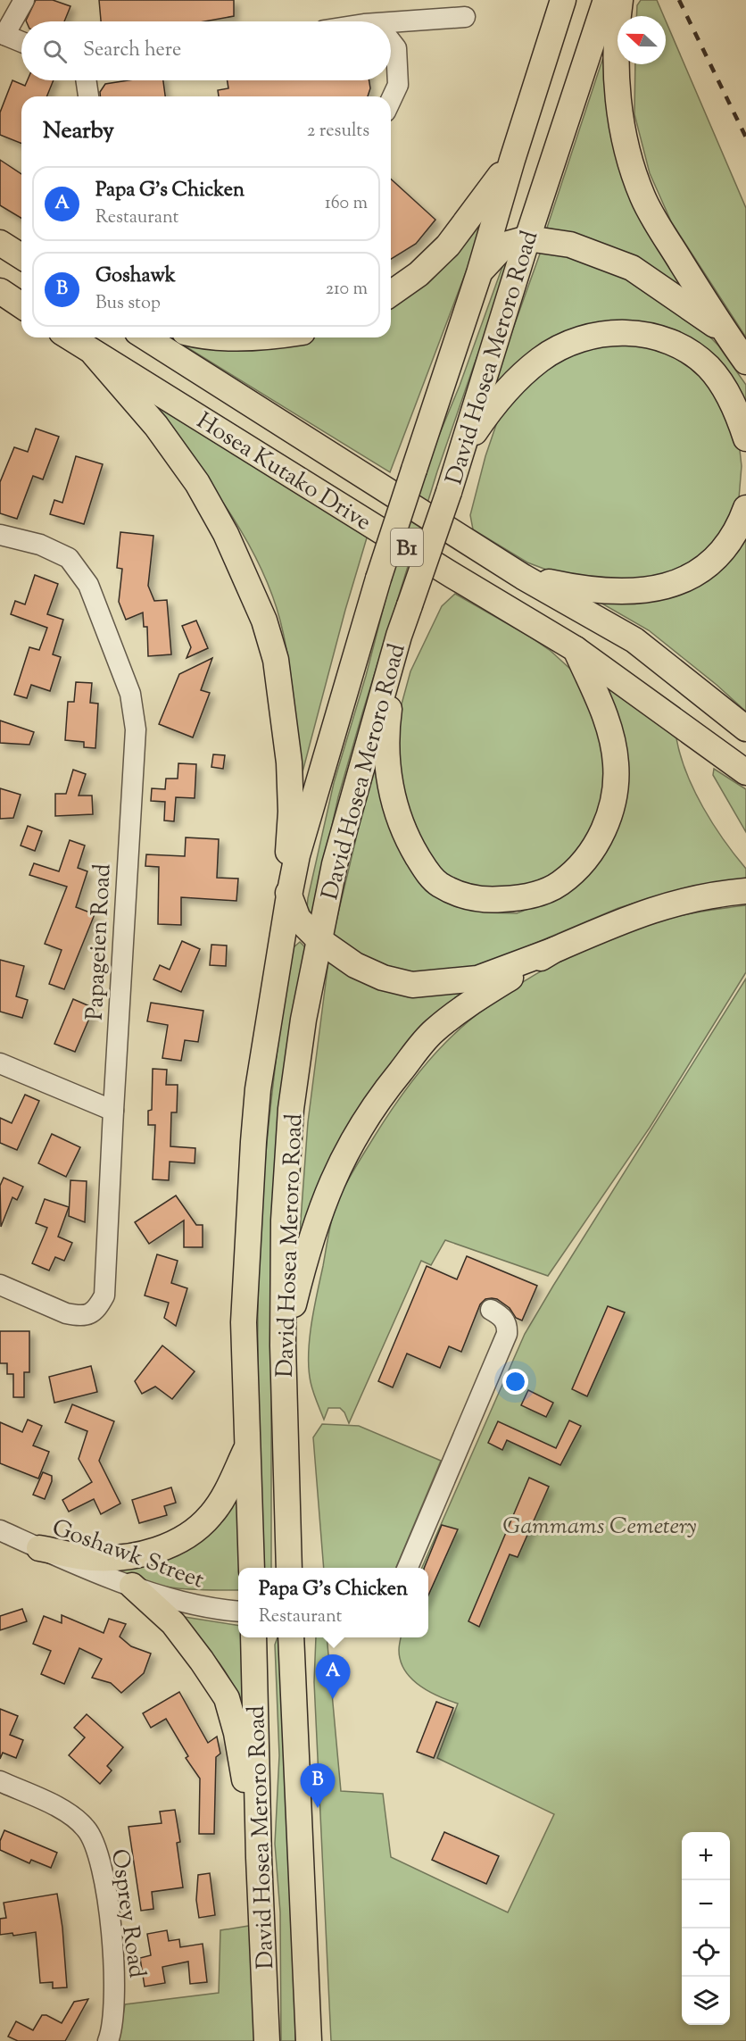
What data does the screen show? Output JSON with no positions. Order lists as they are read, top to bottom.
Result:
{
  "streets": {
    "main road": ["David Hosea Meroro Road", "Hosea Kutako Drive", "B1"],
    "street": ["Papageien Road", "Goshawk Street", "Osprey Road"]
  },
  "parks": ["Gammams Cemetery"],
  "north": "left",
  "page": {
    "search": "Search here",
    "heading": ["Nearby", "2 results"],
    "list": [
      {
        "mark": "A",
        "name": "Papa G's Chicken",
        "note": "Restaurant",
        "value": "160 m"
      },
      {
        "mark": "B",
        "name": "Goshawk",
        "note": "Bus stop",
        "value": "210 m"
      }
    ],
    "popup": ["Papa G's Chicken", "Restaurant"],
    "pins": ["A", "B"],
    "map_buttons": ["+", "−"]
  }
}
